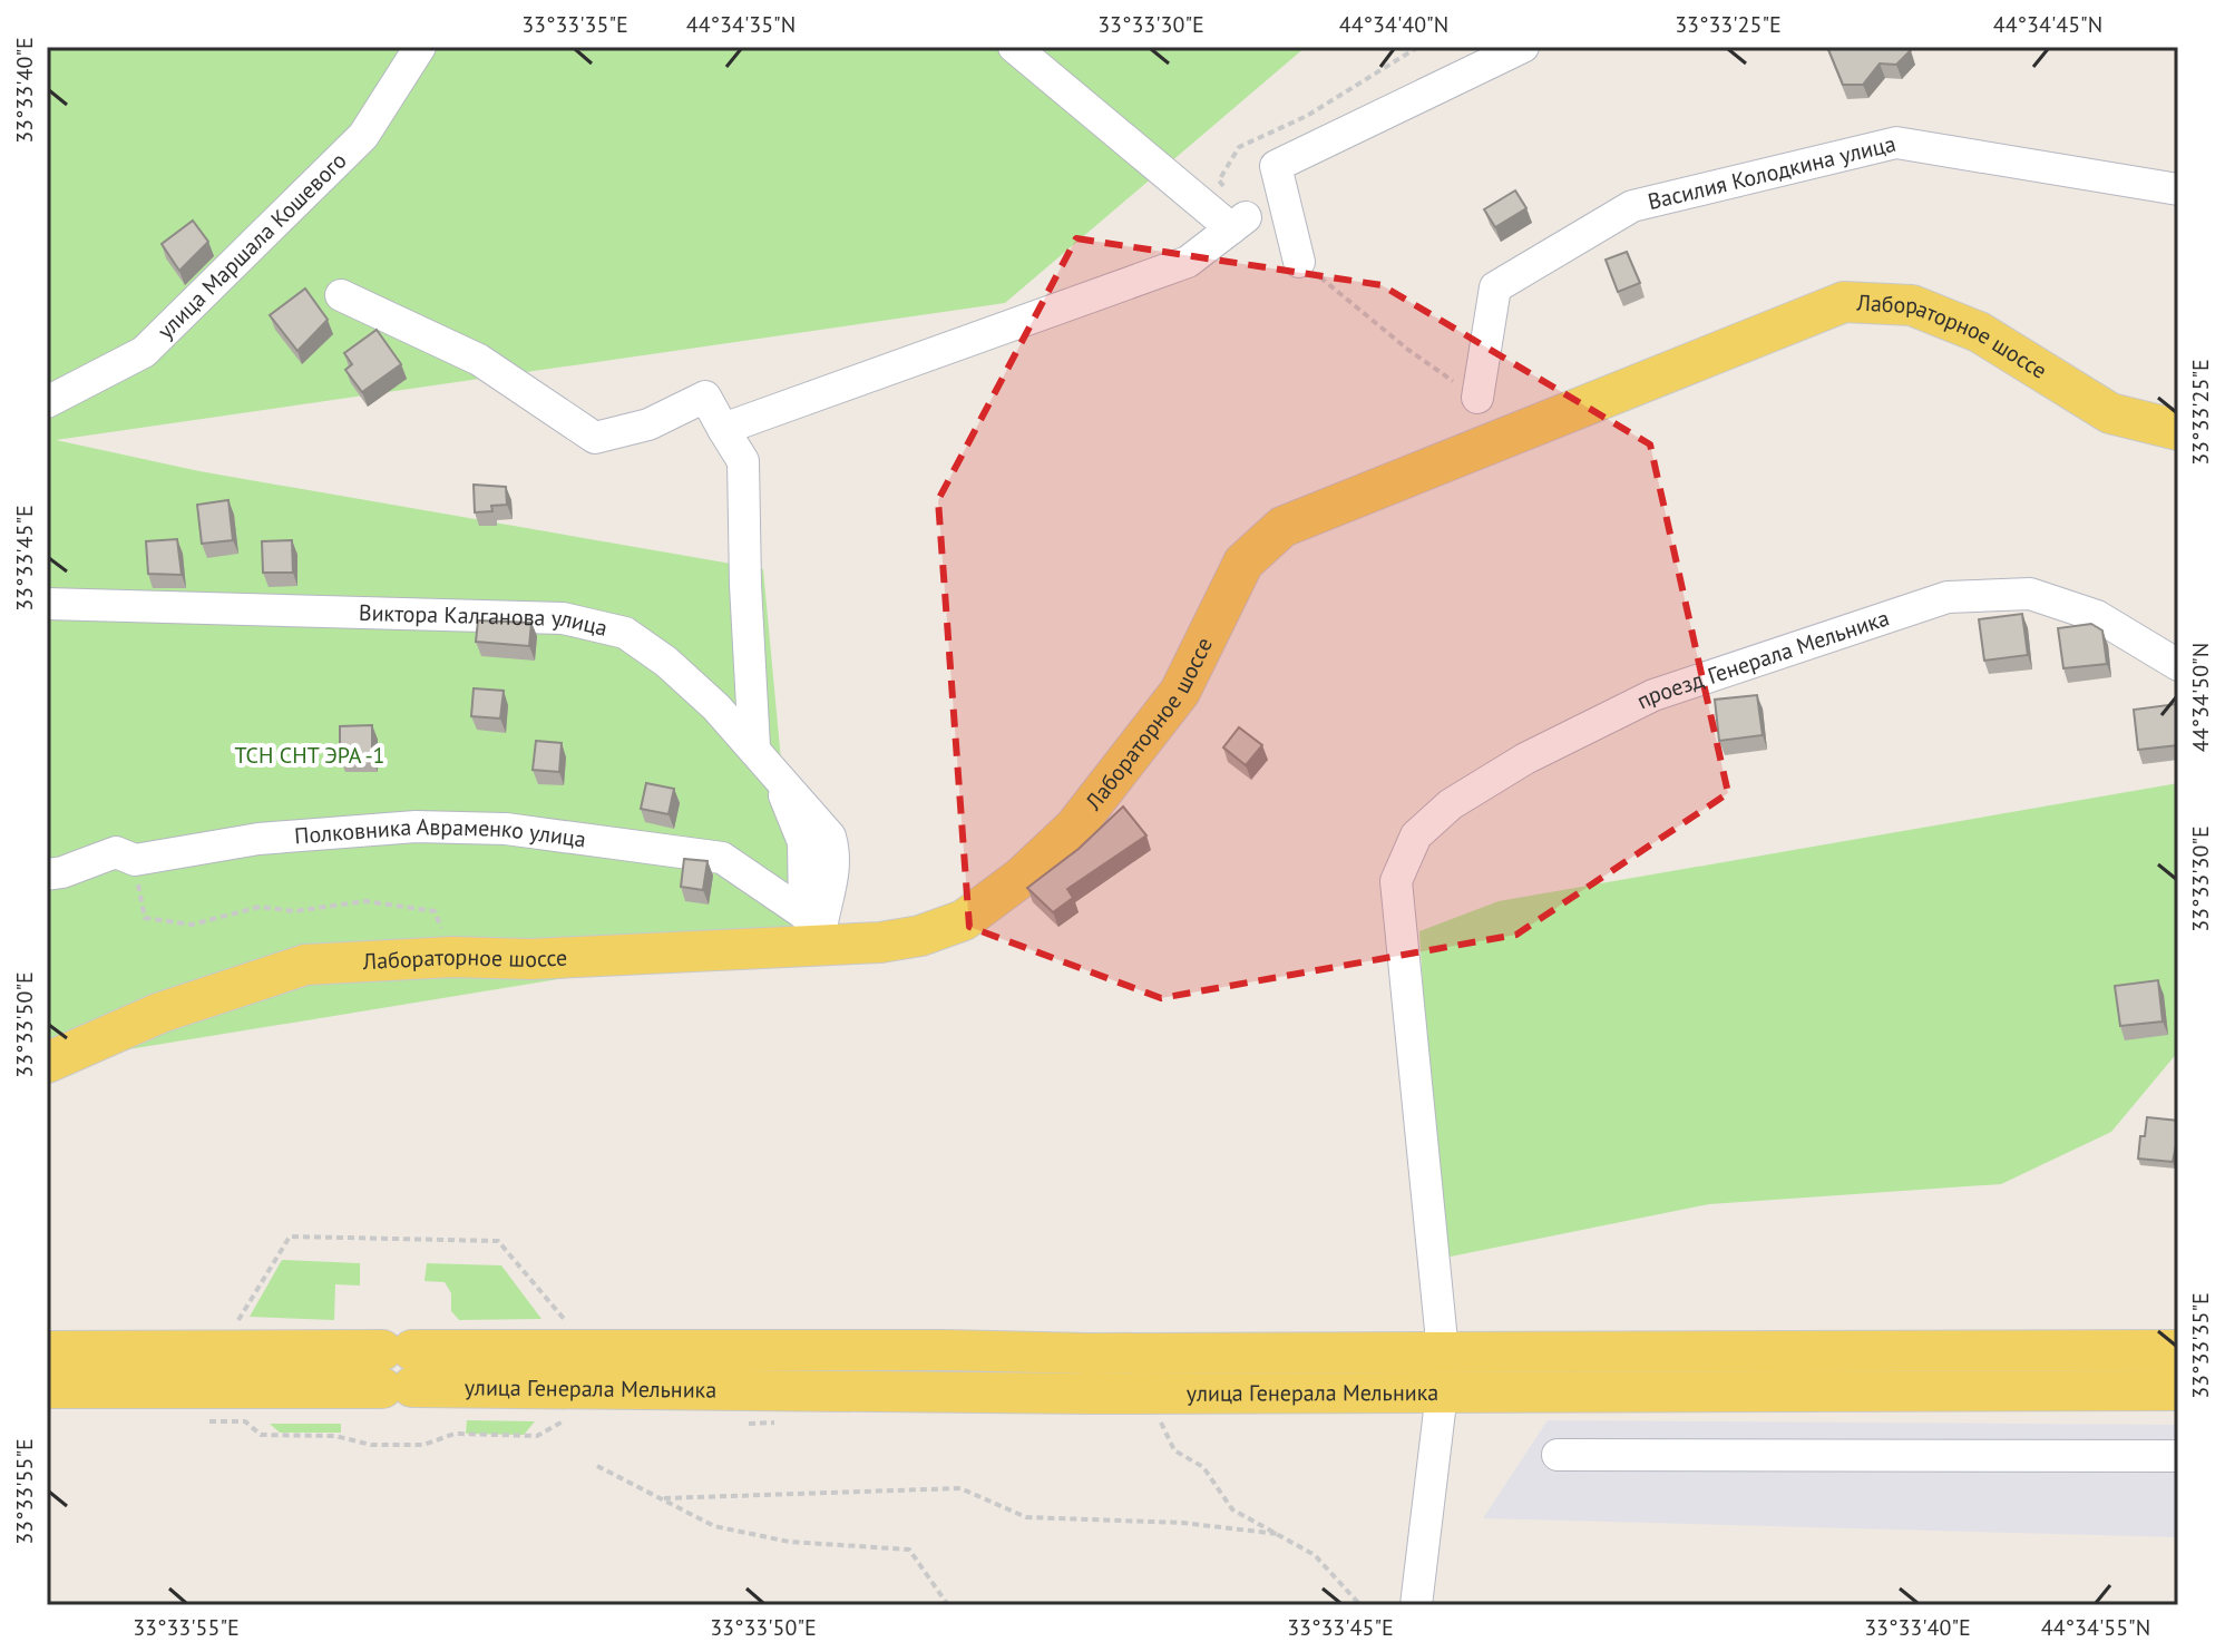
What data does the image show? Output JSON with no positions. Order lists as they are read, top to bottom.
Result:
{
  "streets": {
    "main road": ["Лабораторное шоссе", "улица Генерала Мельника"],
    "street": [
      "Василия Колодкина улица",
      "улица Маршала Кошевого",
      "Виктора Калганова улица",
      "проезд Генерала Мельника",
      "Полковника Авраменко улица"
    ]
  },
  "crossings": [
    ["Лабораторное шоссе", "Виктора Калганова улица"],
    ["Лабораторное шоссе", "Полковника Авраменко улица"],
    ["Виктора Калганова улица", "Полковника Авраменко улица"],
    ["проезд Генерала Мельника", "улица Генерала Мельника"]
  ],
  "parks": ["ТСН СНТ ЭРА -1"],
  "coordinates": [
    "33°33'35\"E",
    "44°34'35\"N",
    "33°33'30\"E",
    "44°34'40\"N",
    "33°33'25\"E",
    "44°34'45\"N",
    "33°33'40\"E",
    "33°33'45\"E",
    "44°34'50\"N",
    "33°33'50\"E",
    "33°33'55\"E",
    "44°34'55\"N"
  ]
}
